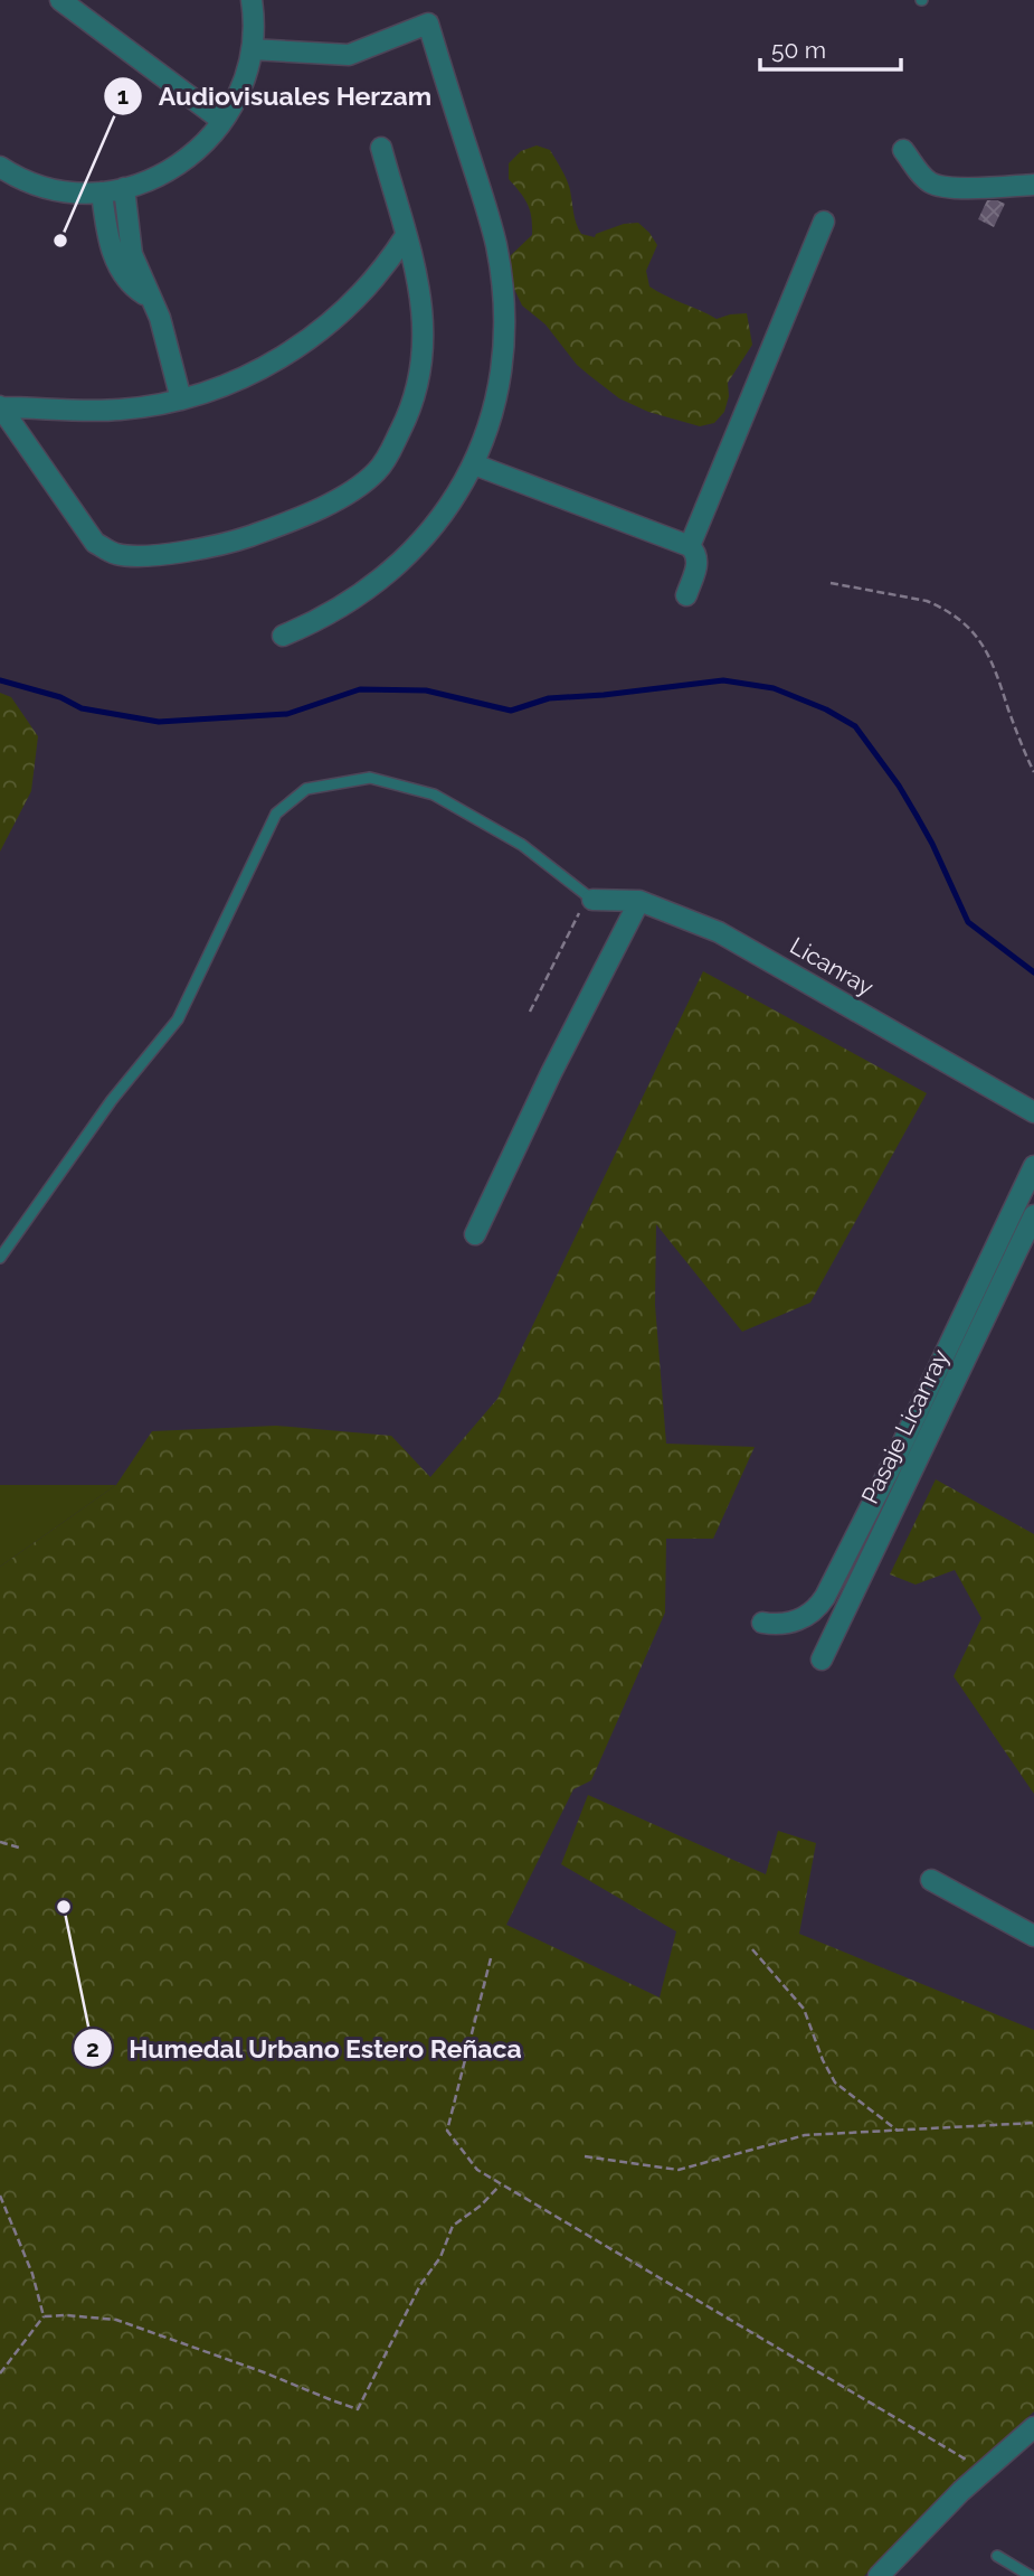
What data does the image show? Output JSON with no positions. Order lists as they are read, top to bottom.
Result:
{
  "streets": {
    "street": ["Licanray", "Pasaje Licanray"]
  },
  "places": ["Audiovisuales Herzam", "Humedal Urbano Estero Reñaca"],
  "scale_bar": "50 m"
}
